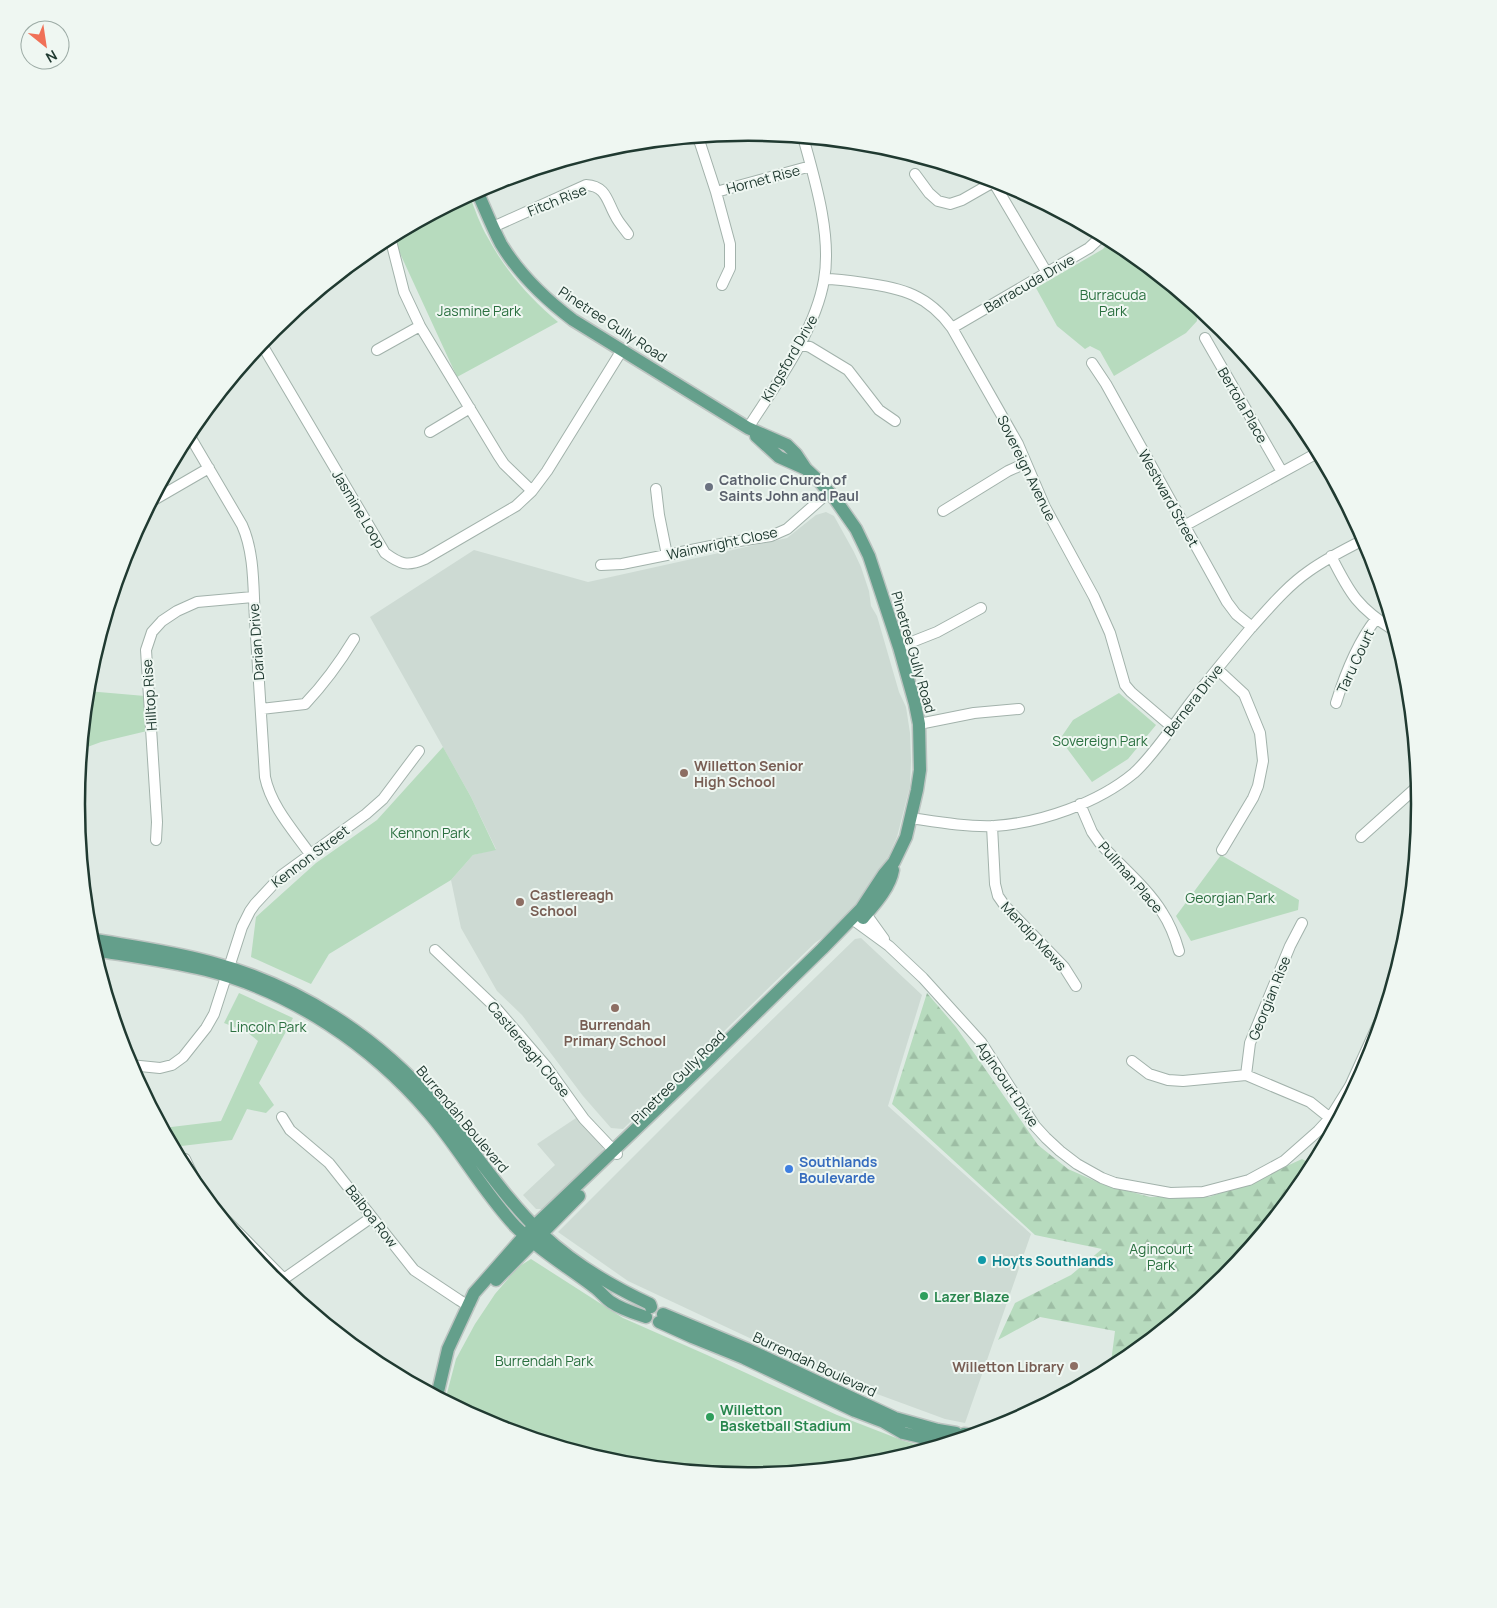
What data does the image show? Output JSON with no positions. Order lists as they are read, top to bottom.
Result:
{
  "streets": {
    "main road": ["Pinetree Gully Road", "Burrendah Boulevard"],
    "street": [
      "Hornet Rise",
      "Fitch Rise",
      "Barracuda Drive",
      "Kingsford Drive",
      "Bertola Place",
      "Sovereign Avenue",
      "Westward Street",
      "Jasmine Loop",
      "Wainwright Close",
      "Darian Drive",
      "Taru Court",
      "Hilltop Rise",
      "Bernera Drive",
      "Kennon Street",
      "Pullman Place",
      "Mendip Mews",
      "Georgian Rise",
      "Castlereagh Close",
      "Agincourt Drive",
      "Balboa Row"
    ]
  },
  "crossings": [
    ["Hornet Rise", "Kingsford Drive"],
    ["Fitch Rise", "Pinetree Gully Road"],
    ["Barracuda Drive", "Sovereign Avenue"],
    ["Pinetree Gully Road", "Kingsford Drive"],
    ["Pinetree Gully Road", "Jasmine Loop"],
    ["Pinetree Gully Road", "Wainwright Close"],
    ["Pinetree Gully Road", "Bernera Drive"],
    ["Pinetree Gully Road", "Castlereagh Close"],
    ["Pinetree Gully Road", "Agincourt Drive"],
    ["Pinetree Gully Road", "Burrendah Boulevard"],
    ["Pinetree Gully Road", "Balboa Row"],
    ["Kingsford Drive", "Sovereign Avenue"],
    ["Sovereign Avenue", "Bernera Drive"],
    ["Westward Street", "Bernera Drive"],
    ["Darian Drive", "Hilltop Rise"],
    ["Darian Drive", "Kennon Street"],
    ["Bernera Drive", "Pullman Place"],
    ["Bernera Drive", "Mendip Mews"],
    ["Kennon Street", "Burrendah Boulevard"]
  ],
  "parks": [
    "Burracuda Park",
    "Jasmine Park",
    "Sovereign Park",
    "Kennon Park",
    "Georgian Park",
    "Lincoln Park",
    "Agincourt Park",
    "Burrendah Park"
  ],
  "places": [
    "Catholic Church of Saints John and Paul",
    "Willetton Senior High School",
    "Castlereagh School",
    "Burrendah Primary School",
    "Southlands Boulevarde",
    "Hoyts Southlands",
    "Lazer Blaze",
    "Willetton Library",
    "Willetton Basketball Stadium"
  ],
  "north": "bottom right"
}
